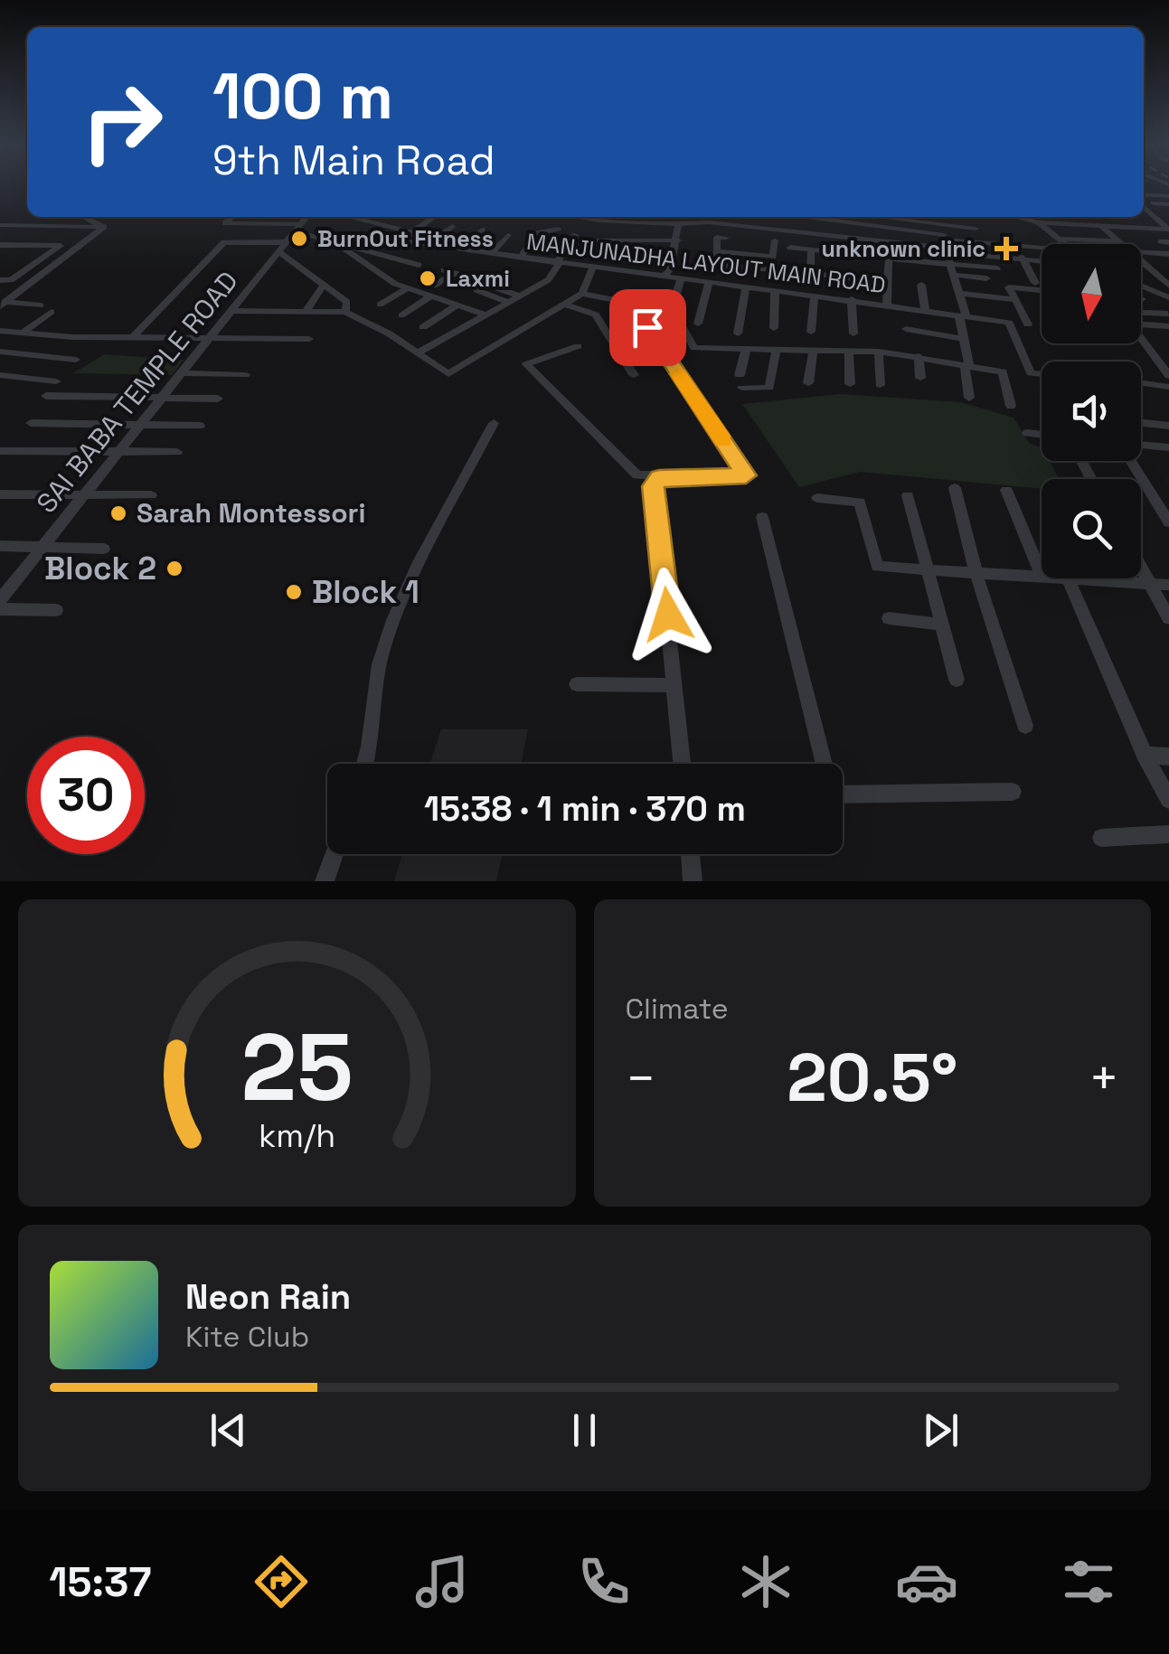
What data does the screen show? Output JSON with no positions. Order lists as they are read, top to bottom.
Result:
{
  "streets": {
    "street": ["MANJUNADHA LAYOUT MAIN ROAD", "SAI BABA TEMPLE ROAD"]
  },
  "places": {
    "other": [
      "BurnOut Fitness",
      "Laxmi",
      "Sarah Montessori",
      "Block 2",
      "Block 1"
    ],
    "health": ["unknown clinic"]
  },
  "north": "bottom",
  "page": {
    "turn": ["100 m", "9th Main Road"],
    "limit": "30",
    "trip": "15:38 · 1 min · 370 m",
    "tile": "Climate",
    "heat": ["−", "20.5°", "+"],
    "song": ["Neon Rain", "Kite Club"],
    "tabs": "15:37",
    "gauge": ["25", "km/h"]
  }
}
